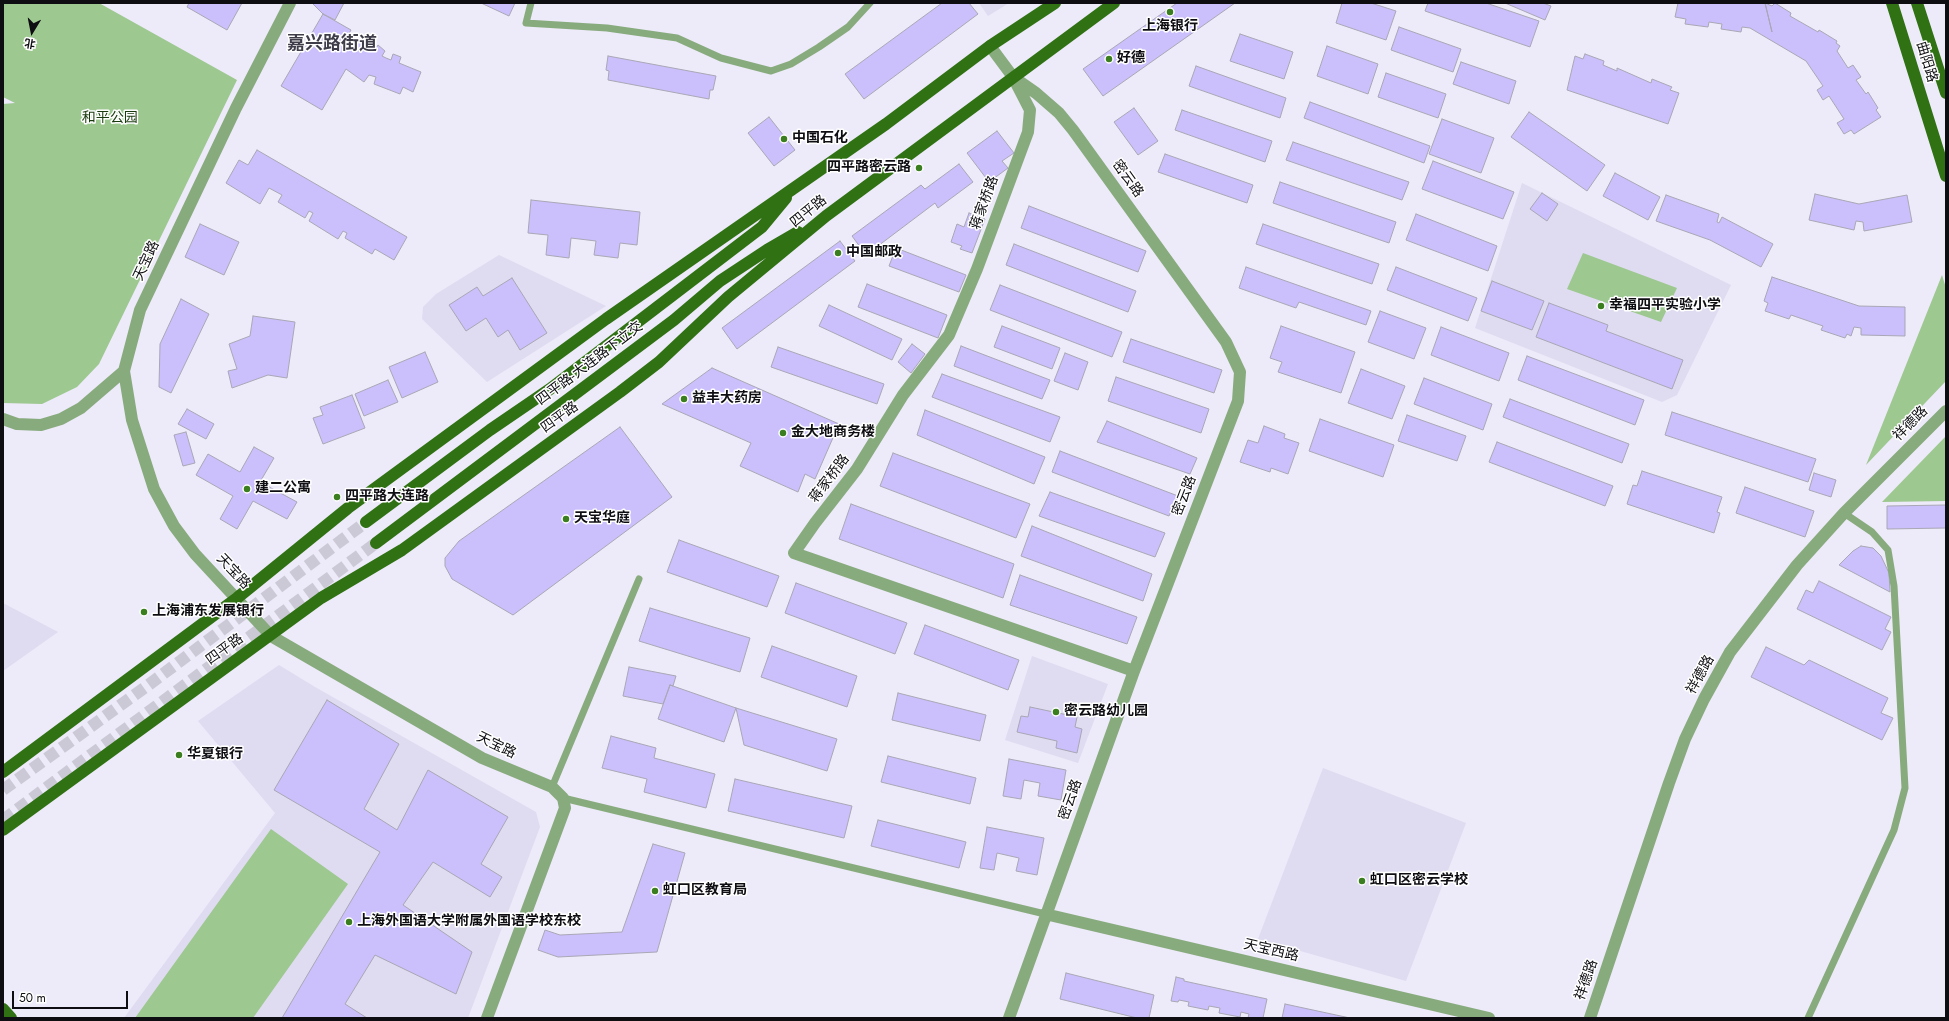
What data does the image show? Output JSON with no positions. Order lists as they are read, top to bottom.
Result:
{
  "streets": {
    "main road": ["曲阳路", "四平路", "四平路-大连路下立交"],
    "street": [
      "密云路",
      "蒋家桥路",
      "天宝路",
      "祥德路",
      "天宝西路"
    ]
  },
  "crossings": [
    ["密云路", "蒋家桥路"],
    ["密云路", "四平路"],
    ["密云路", "天宝西路"],
    ["蒋家桥路", "四平路"],
    ["四平路", "天宝路"],
    ["四平路", "四平路-大连路下立交"]
  ],
  "districts": ["嘉兴路街道"],
  "parks": ["和平公园"],
  "places": [
    "上海银行",
    "好德",
    "中国石化",
    "四平路密云路",
    "中国邮政",
    "幸福四平实验小学",
    "益丰大药房",
    "金大地商务楼",
    "建二公寓",
    "四平路大连路",
    "天宝华庭",
    "上海浦东发展银行",
    "密云路幼儿园",
    "华夏银行",
    "虹口区密云学校",
    "虹口区教育局",
    "上海外国语大学附属外国语学校东校"
  ],
  "scale_bar": "50 m",
  "north": "bottom"
}
